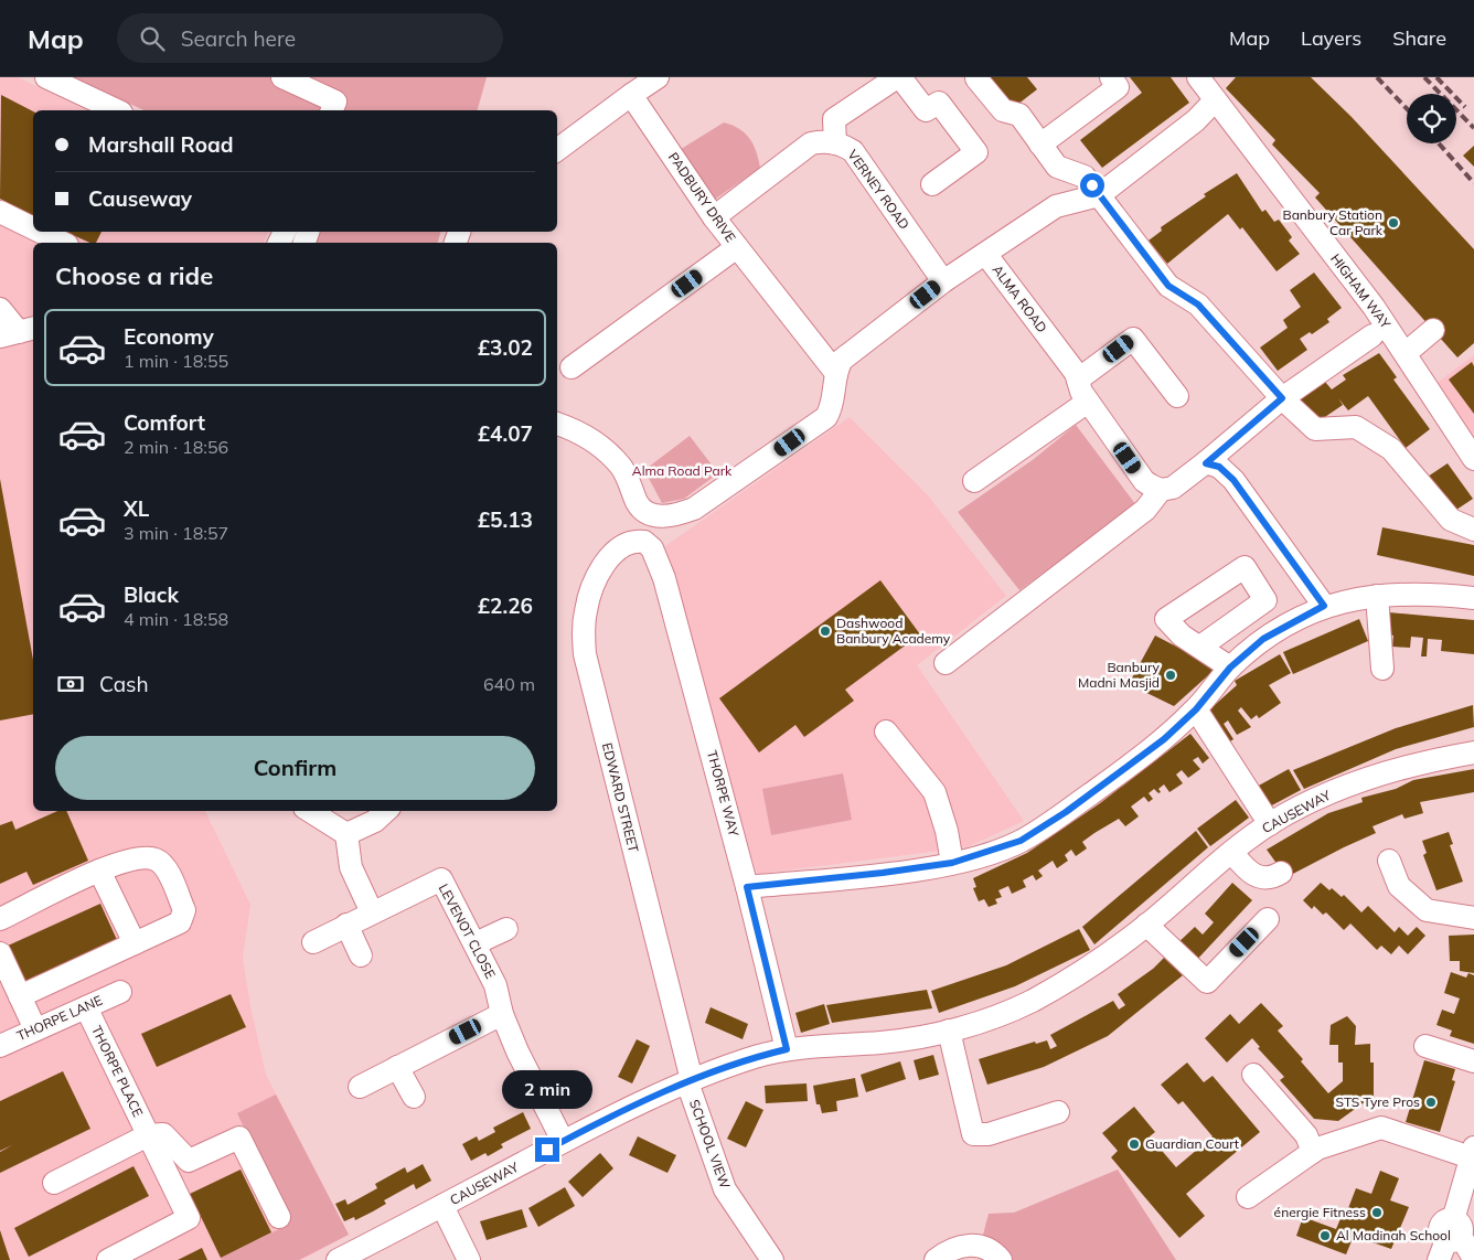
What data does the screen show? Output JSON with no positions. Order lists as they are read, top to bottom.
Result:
{
  "streets": {
    "street": [
      "VERNEY ROAD",
      "PADBURY DRIVE",
      "HIGHAM WAY",
      "ALMA ROAD",
      "THORPE WAY",
      "EDWARD STREET",
      "CAUSEWAY",
      "LEVENOT CLOSE",
      "THORPE LANE",
      "THORPE PLACE",
      "SCHOOL VIEW"
    ]
  },
  "crossings": [
    ["VERNEY ROAD", "PADBURY DRIVE"],
    ["VERNEY ROAD", "ALMA ROAD"],
    ["PADBURY DRIVE", "ALMA ROAD"],
    ["THORPE WAY", "EDWARD STREET"],
    ["THORPE WAY", "CAUSEWAY"],
    ["EDWARD STREET", "CAUSEWAY"],
    ["EDWARD STREET", "SCHOOL VIEW"],
    ["CAUSEWAY", "LEVENOT CLOSE"],
    ["CAUSEWAY", "SCHOOL VIEW"],
    ["THORPE LANE", "THORPE PLACE"]
  ],
  "parks": ["Alma Road Park"],
  "places": [
    "Banbury Station Car Park",
    "Dashwood Banbury Academy",
    "Banbury Madni Masjid",
    "STS Tyre Pros",
    "Guardian Court",
    "énergie Fitness",
    "Al Madinah School"
  ],
  "page": {
    "header": "Map",
    "search": "Search here",
    "nav": ["Map", "Layers", "Share"],
    "banner": ["Marshall Road", "Causeway"],
    "heading": "Choose a ride",
    "list": [
      {
        "name": "Economy",
        "note": "1 min · 18:55",
        "value": "£3.02"
      },
      {
        "name": "Comfort",
        "note": "2 min · 18:56",
        "value": "£4.07"
      },
      {
        "name": "XL",
        "note": "3 min · 18:57",
        "value": "£5.13"
      },
      {
        "name": "Black",
        "note": "4 min · 18:58",
        "value": "£2.26"
      }
    ],
    "pay": ["Cash", "640 m"],
    "buttons": "Confirm",
    "bubble": "2 min"
  }
}
